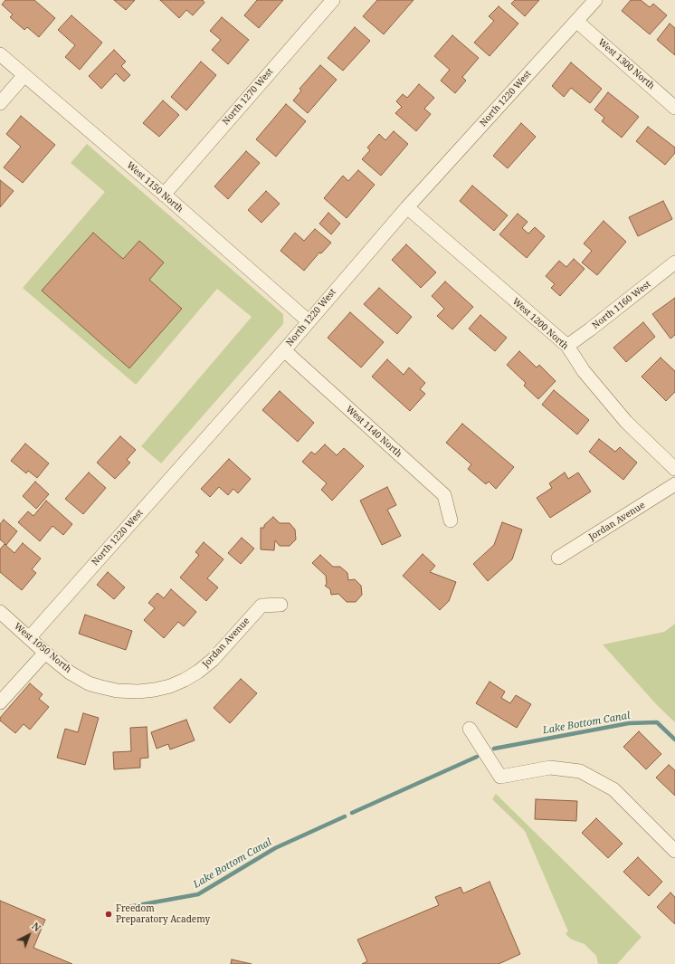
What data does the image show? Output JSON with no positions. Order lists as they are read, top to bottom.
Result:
{
  "streets": {
    "street": [
      "West 1300 North",
      "North 1270 West",
      "North 1220 West",
      "West 1150 North",
      "North 1160 West",
      "West 1200 North",
      "West 1140 North",
      "Jordan Avenue",
      "West 1050 North"
    ]
  },
  "crossings": [
    ["West 1300 North", "North 1220 West"],
    ["North 1270 West", "West 1150 North"],
    ["North 1220 West", "West 1150 North"],
    ["North 1220 West", "West 1200 North"],
    ["North 1220 West", "West 1140 North"],
    ["North 1220 West", "West 1050 North"],
    ["North 1160 West", "West 1200 North"],
    ["Jordan Avenue", "West 1050 North"]
  ],
  "water": ["Lake Bottom Canal"],
  "places": ["Freedom Preparatory Academy"],
  "north": "top right"
}
